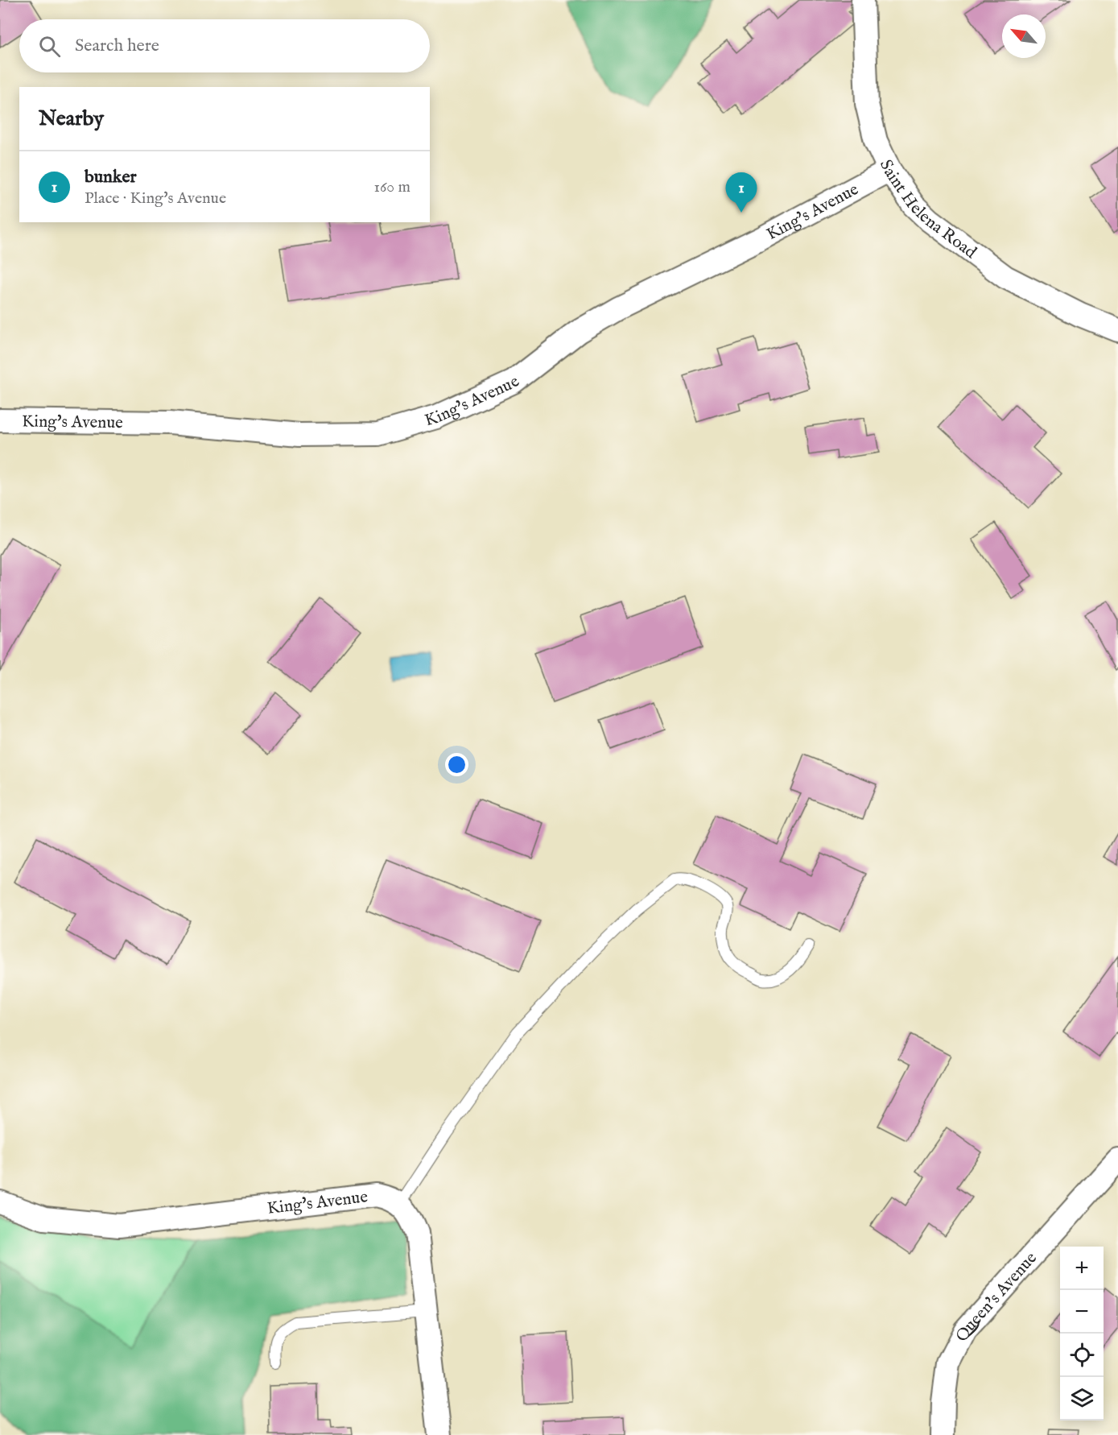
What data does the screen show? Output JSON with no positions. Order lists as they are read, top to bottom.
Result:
{
  "streets": {
    "street": ["Saint Helena Road", "King's Avenue", "Queen's Avenue"]
  },
  "crossings": [
    ["Saint Helena Road", "King's Avenue"]
  ],
  "north": "top left",
  "page": {
    "search": "Search here",
    "heading": "Nearby",
    "list": [
      {
        "mark": "1",
        "name": "bunker",
        "note": "Place · King's Avenue",
        "value": "160 m"
      }
    ],
    "pins": "1",
    "map_buttons": ["+", "−"]
  }
}
